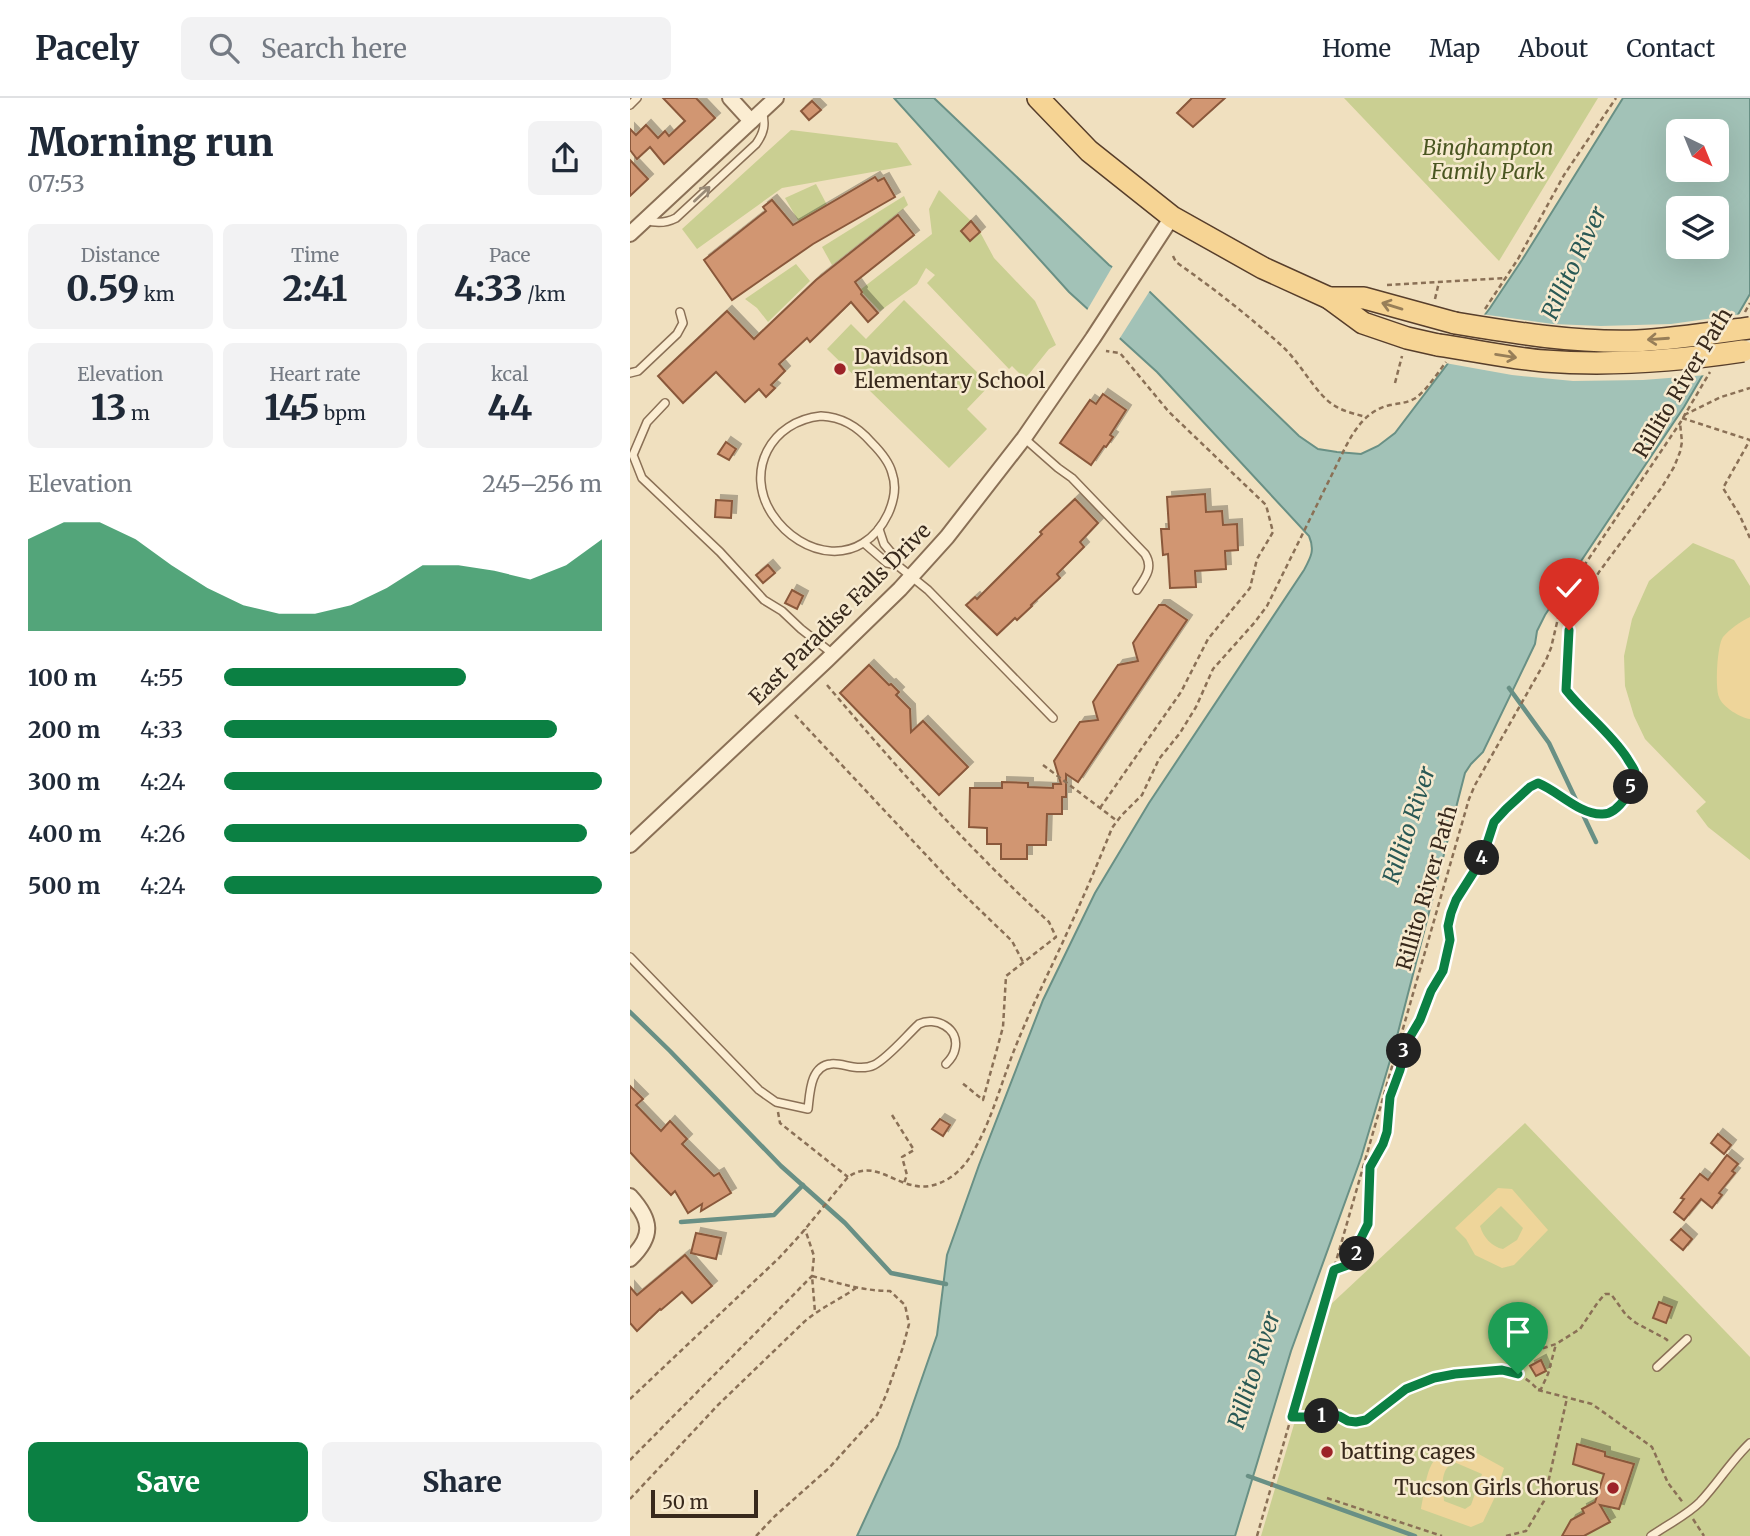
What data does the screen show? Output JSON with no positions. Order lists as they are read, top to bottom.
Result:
{
  "streets": {
    "street": ["East Paradise Falls Drive"],
    "path": ["Rillito River Path"]
  },
  "water": ["Rillito River"],
  "parks": ["Binghampton Family Park"],
  "places": ["Davidson Elementary School", "batting cages", "Tucson Girls Chorus"],
  "scale_bar": "50 m",
  "north": "bottom right",
  "page": {
    "header": "Pacely",
    "search": "Search here",
    "nav": [
      "Home",
      "Map",
      "About",
      "Contact"
    ],
    "heading": ["Morning run", "07:53"],
    "stats": [
      ["Distance", "0.59 km"],
      ["Time", "2:41"],
      ["Pace", "4:33 /km"],
      ["Elevation", "13 m"],
      ["Heart rate", "145 bpm"],
      ["kcal", "44"]
    ],
    "chart": ["Elevation", "245–256 m"],
    "list": [
      {
        "name": "100 m",
        "note": "4:55"
      },
      {
        "name": "200 m",
        "note": "4:33"
      },
      {
        "name": "300 m",
        "note": "4:24"
      },
      {
        "name": "400 m",
        "note": "4:26"
      },
      {
        "name": "500 m",
        "note": "4:24"
      }
    ],
    "pins": [
      "5",
      "4",
      "3",
      "2",
      "1"
    ],
    "buttons": ["Save", "Share"],
    "scale": "50 m"
  }
}
